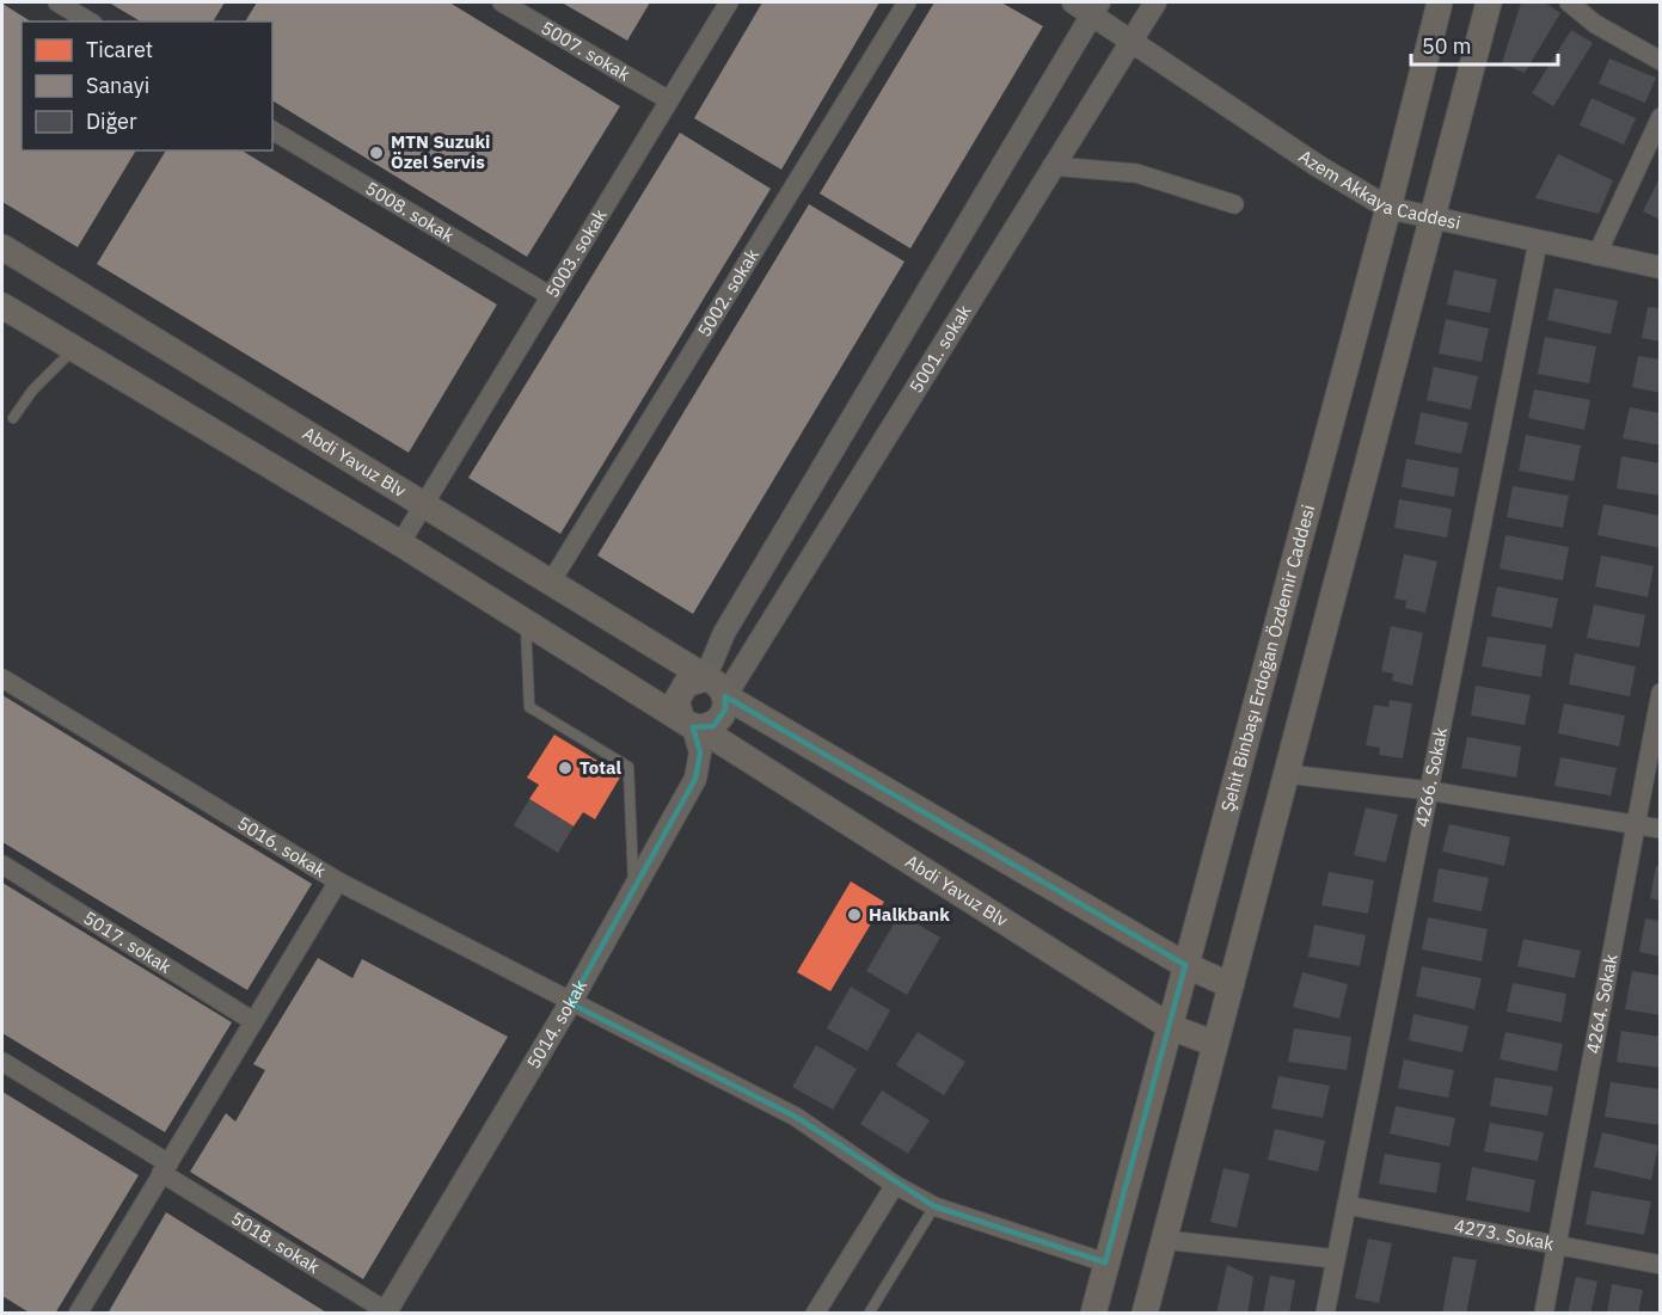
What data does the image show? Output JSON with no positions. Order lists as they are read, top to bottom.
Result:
{
  "streets": {
    "main road": ["Abdi Yavuz Blv", "Şehit Binbaşı Erdoğan Özdemir Caddesi"],
    "street": [
      "5007. sokak",
      "Azem Akkaya Caddesi",
      "5008. sokak",
      "5003. sokak",
      "5002. sokak",
      "5001. sokak",
      "4266. Sokak",
      "5016. sokak",
      "5017. sokak",
      "4264. Sokak",
      "5014. sokak",
      "4273. Sokak",
      "5018. sokak"
    ]
  },
  "crossings": [
    ["5007. sokak", "5003. sokak"],
    ["Azem Akkaya Caddesi", "5001. sokak"],
    ["Azem Akkaya Caddesi", "Şehit Binbaşı Erdoğan Özdemir Caddesi"],
    ["Azem Akkaya Caddesi", "4266. Sokak"],
    ["5008. sokak", "5003. sokak"],
    ["5003. sokak", "Abdi Yavuz Blv"],
    ["5002. sokak", "Abdi Yavuz Blv"],
    ["5001. sokak", "Abdi Yavuz Blv"],
    ["5001. sokak", "5014. sokak"],
    ["Abdi Yavuz Blv", "Şehit Binbaşı Erdoğan Özdemir Caddesi"],
    ["Abdi Yavuz Blv", "5014. sokak"],
    ["Şehit Binbaşı Erdoğan Özdemir Caddesi", "5016. sokak"],
    ["4266. Sokak", "4273. Sokak"],
    ["5016. sokak", "5014. sokak"],
    ["4264. Sokak", "4273. Sokak"],
    ["5014. sokak", "5018. sokak"]
  ],
  "places": ["MTN Suzuki Özel Servis", "Total", "Halkbank"],
  "legend": ["Ticaret", "Sanayi", "Diğer"],
  "scale_bar": "50 m"
}
